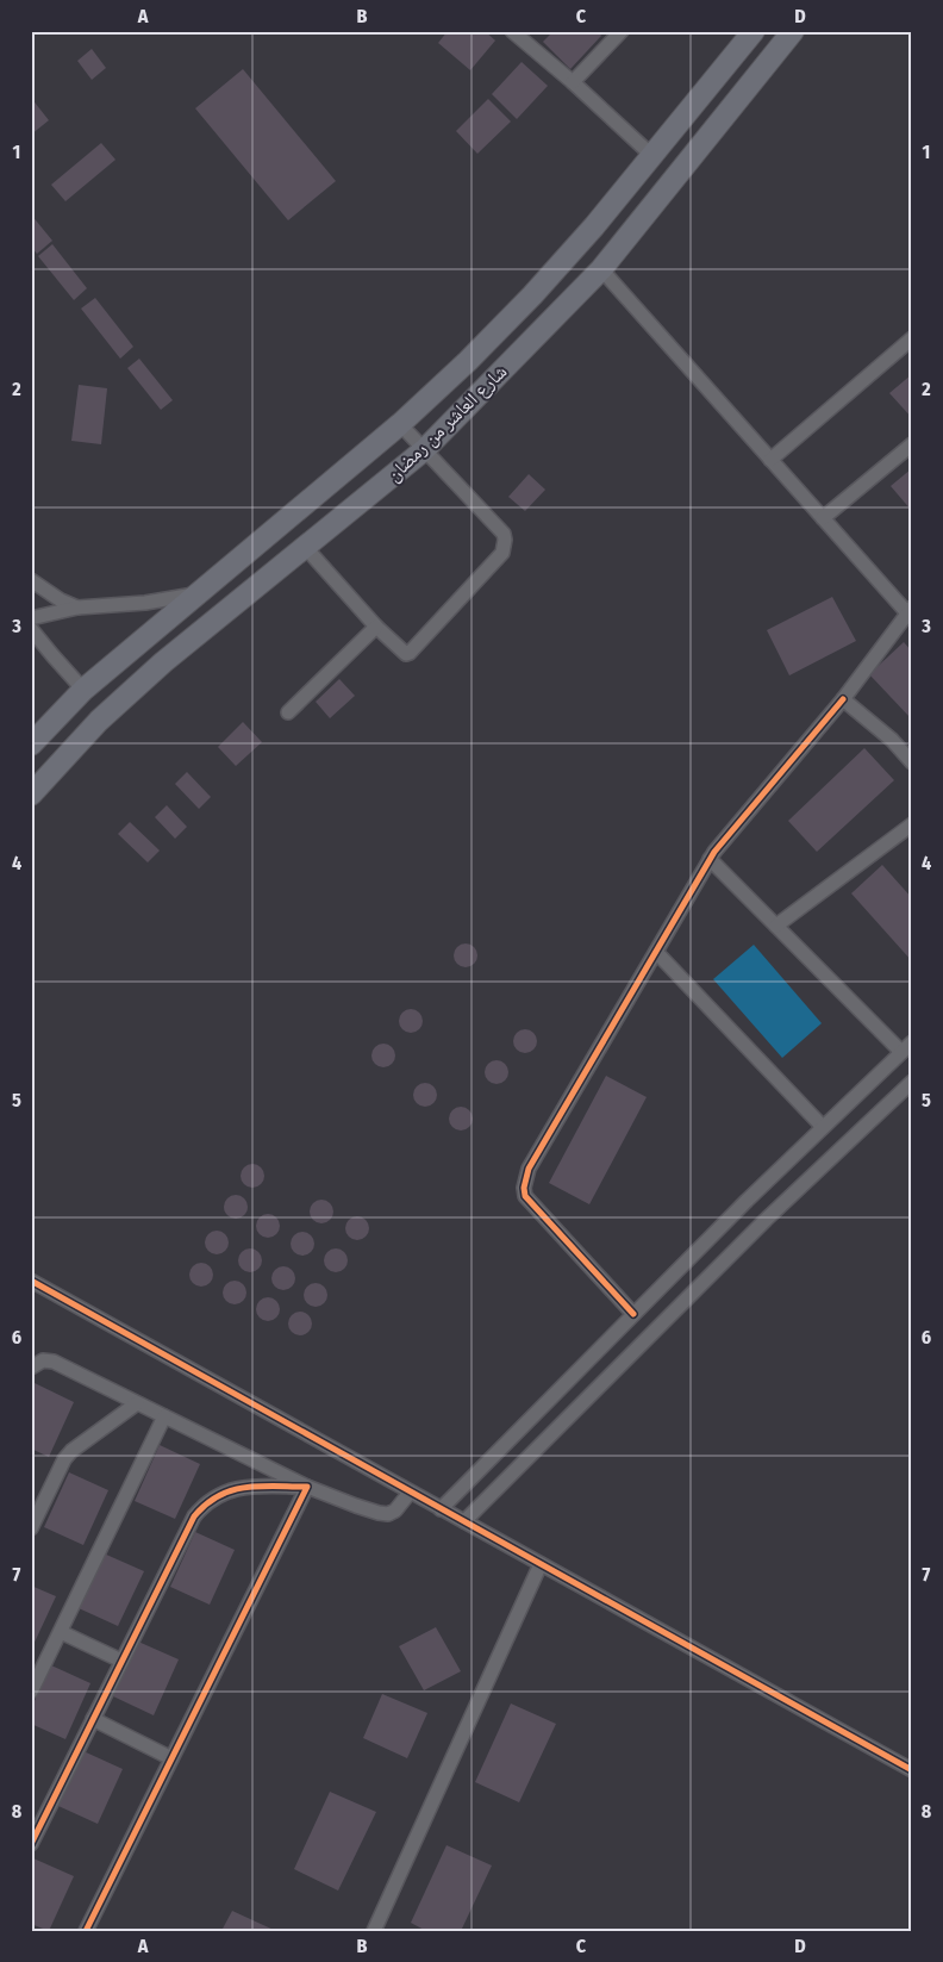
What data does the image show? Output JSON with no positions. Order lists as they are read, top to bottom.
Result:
{
  "streets": {
    "main road": ["شارع العاشر من رمضان"]
  },
  "grid": {
    "columns": [
      "A",
      "B",
      "C",
      "D"
    ],
    "rows": [
      "1",
      "2",
      "3",
      "4",
      "5",
      "6",
      "7",
      "8"
    ]
  }
}
